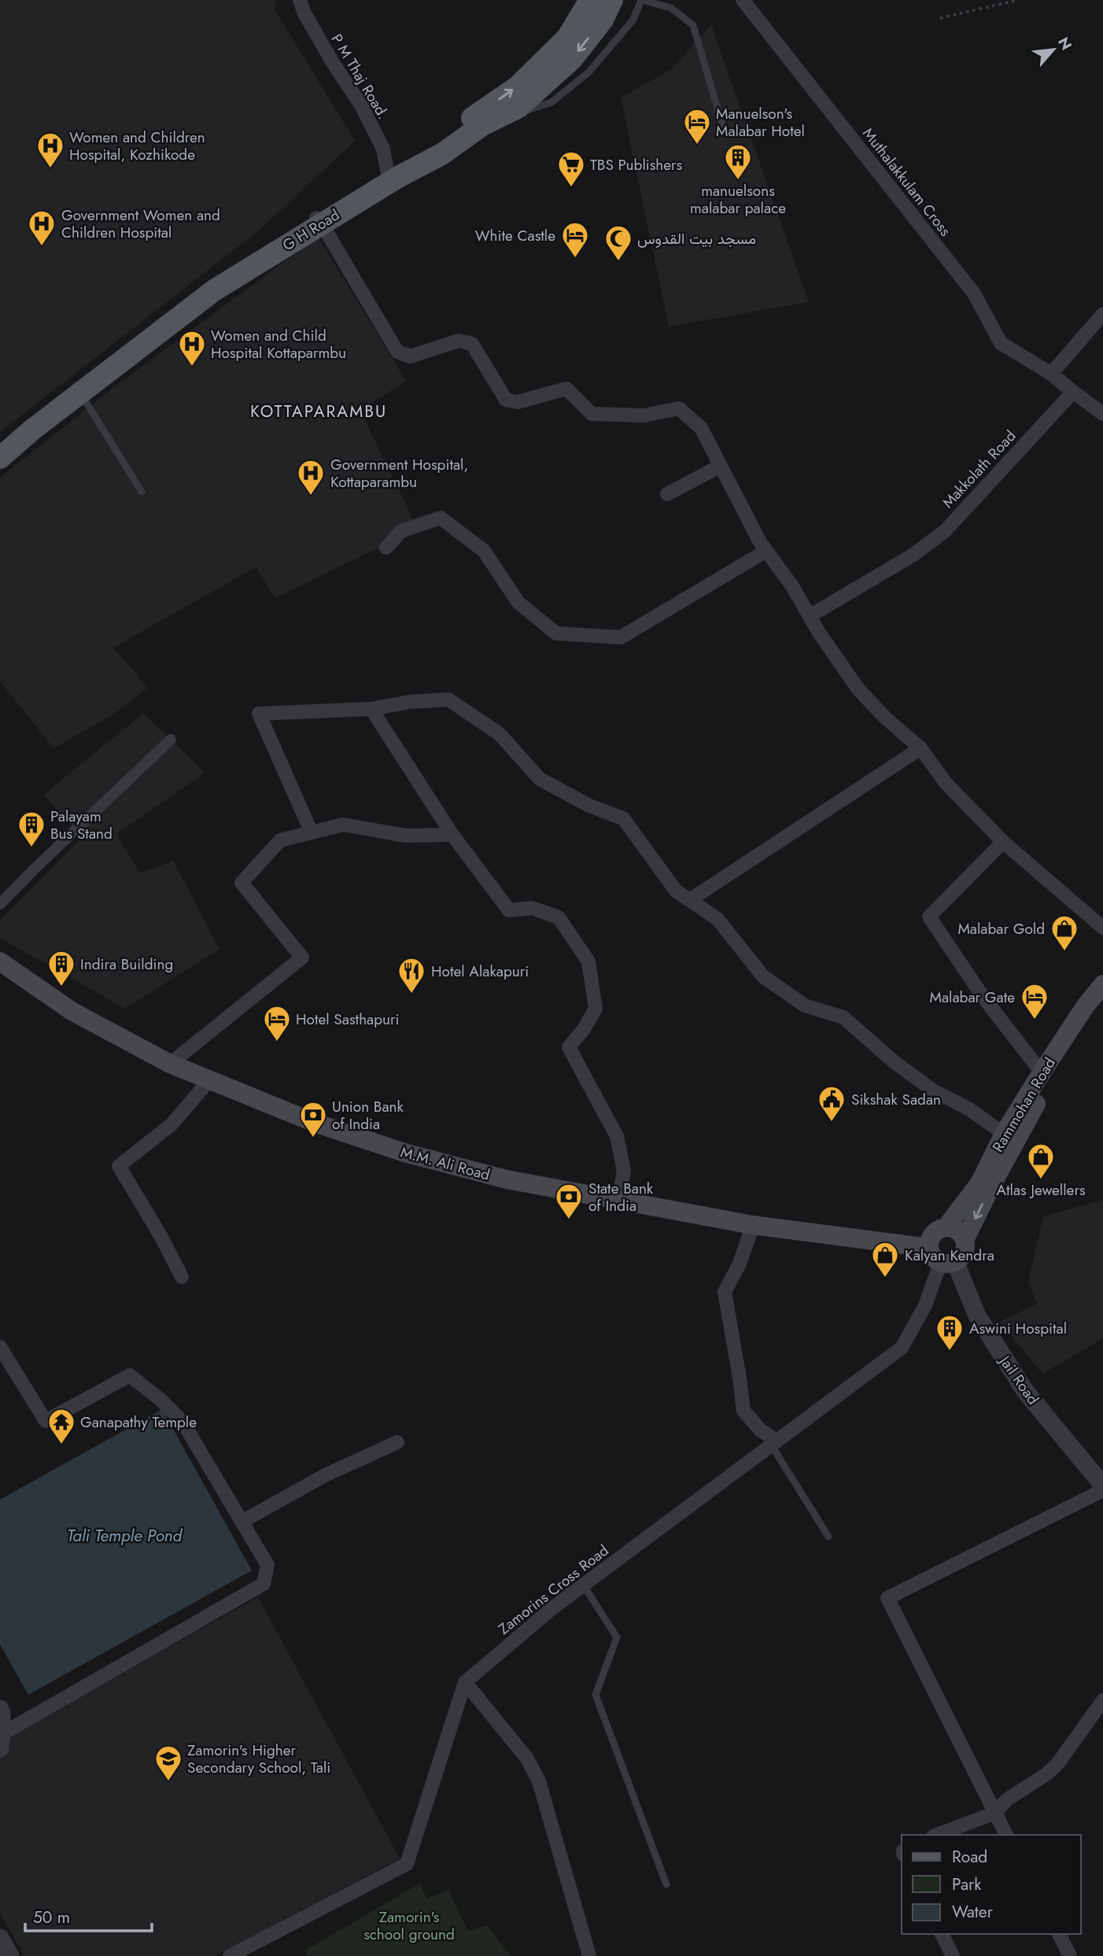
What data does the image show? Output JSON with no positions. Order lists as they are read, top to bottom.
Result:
{
  "streets": {
    "main road": ["G H Road", "Rammohan Road", "M.M. Ali Road"],
    "street": [
      "P M Thaj Road.",
      "Muthalakkulam Cross",
      "Makkolath Road",
      "Jail Road",
      "Zamorins Cross Road"
    ]
  },
  "crossings": [
    ["P M Thaj Road.", "G H Road"],
    ["Rammohan Road", "M.M. Ali Road"],
    ["Rammohan Road", "Jail Road"],
    ["Rammohan Road", "Zamorins Cross Road"],
    ["M.M. Ali Road", "Jail Road"],
    ["M.M. Ali Road", "Zamorins Cross Road"],
    ["Jail Road", "Zamorins Cross Road"]
  ],
  "districts": ["KOTTAPARAMBU"],
  "water": ["Tali Temple Pond"],
  "parks": ["Zamorin's school ground"],
  "places": {
    "hotel": [
      "Manuelson's Malabar Hotel",
      "White Castle",
      "Malabar Gate",
      "Hotel Sasthapuri"
    ],
    "hospital": [
      "Women and Children Hospital, Kozhikode",
      "Government Women and Children Hospital",
      "Women and Child Hospital Kottaparmbu",
      "Government Hospital, Kottaparambu"
    ],
    "building": [
      "manuelsons malabar palace",
      "Palayam Bus Stand",
      "Indira Building",
      "Aswini Hospital"
    ],
    "supermarket": ["TBS Publishers"],
    "mosque": ["مسجد بیت القدوس"],
    "shop": ["Malabar Gold", "Atlas Jewellers", "Kalyan Kendra"],
    "restaurant": ["Hotel Alakapuri"],
    "public building": ["Sikshak Sadan"],
    "bank": ["Union Bank of India", "State Bank of India"],
    "temple": ["Ganapathy Temple"],
    "school or university": ["Zamorin's Higher Secondary School, Tali"]
  },
  "legend": ["Road", "Park", "Water"],
  "scale_bar": "50 m",
  "north": "top right"
}
